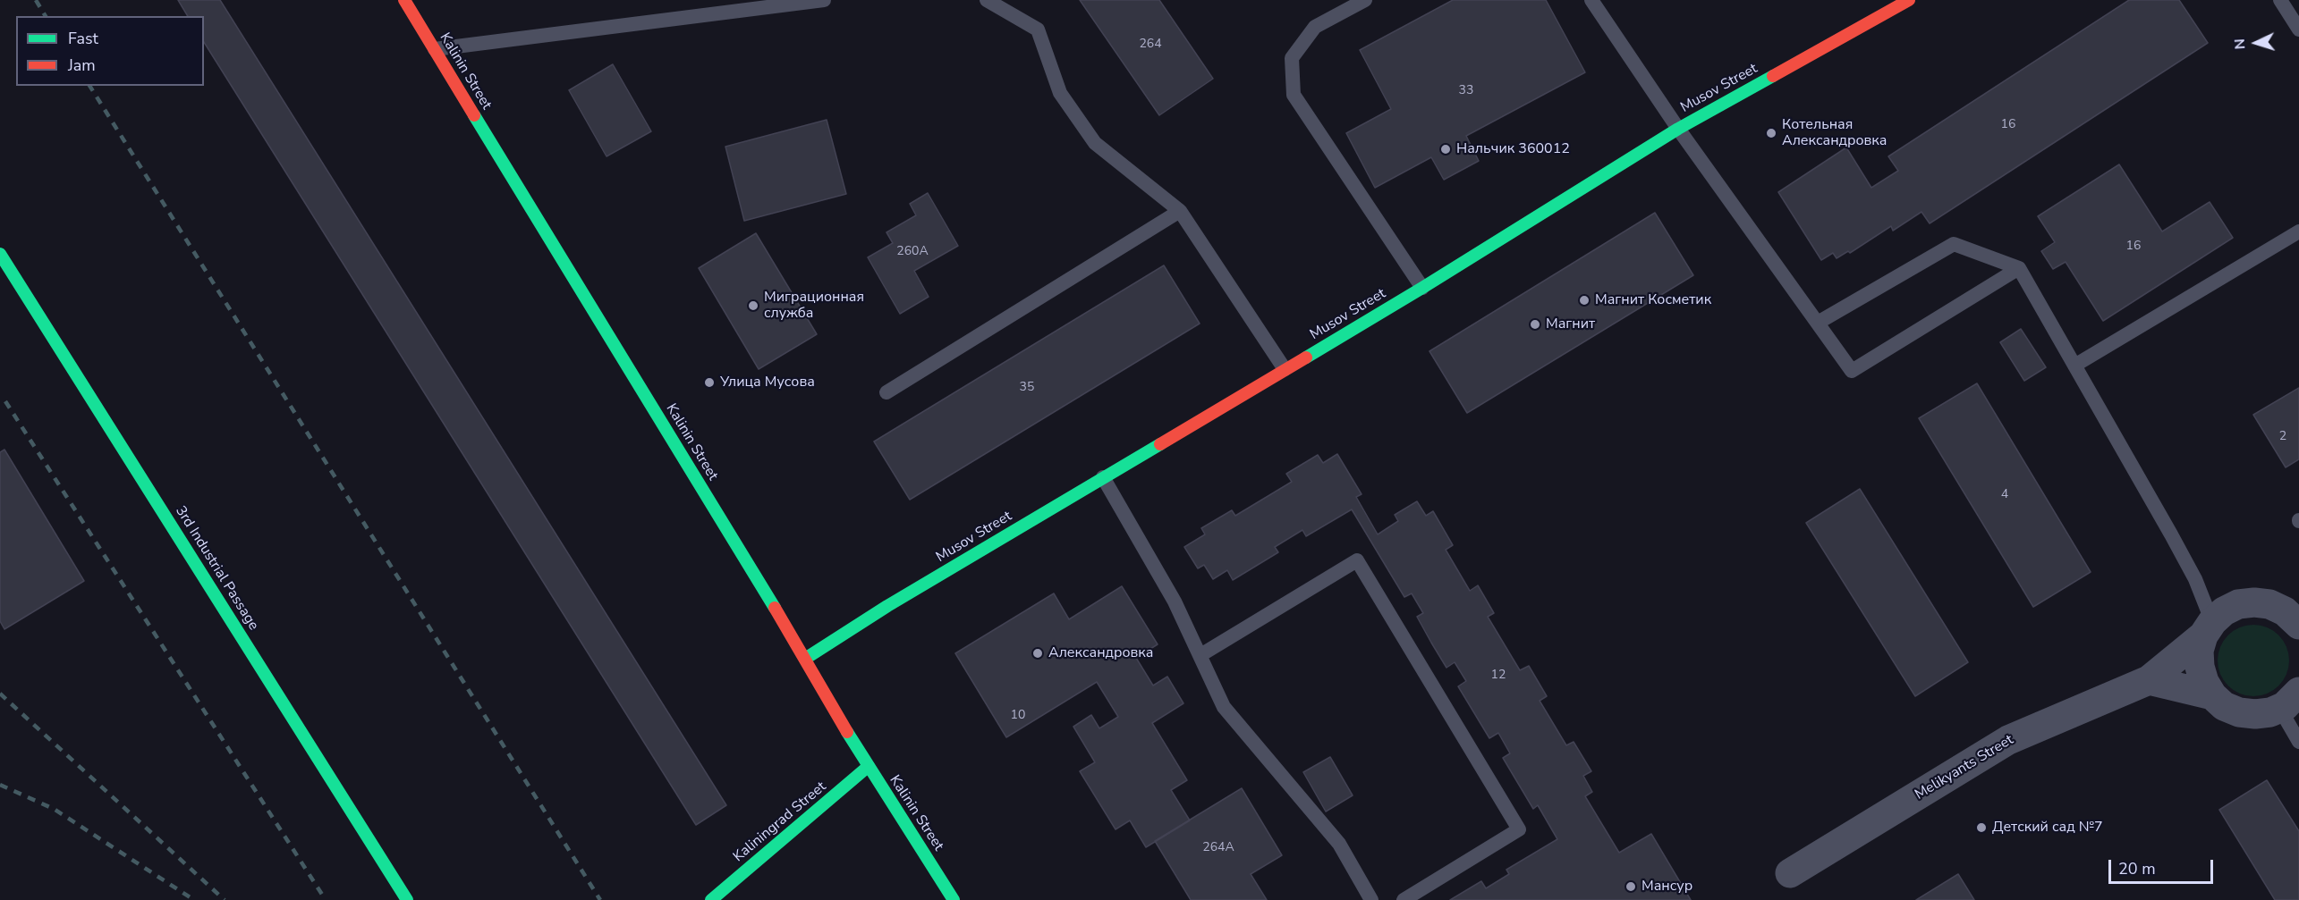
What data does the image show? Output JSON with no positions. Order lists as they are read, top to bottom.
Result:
{
  "streets": {
    "street": [
      "Kalinin Street",
      "Musov Street",
      "3rd Industrial Passage",
      "Melikyants Street",
      "Kaliningrad Street"
    ]
  },
  "crossings": [
    ["Kalinin Street", "Musov Street"],
    ["Kalinin Street", "Kaliningrad Street"]
  ],
  "places": [
    "Котельная Александровка",
    "Нальчик 360012",
    "Магнит Косметик",
    "Миграционная служба",
    "Магнит",
    "Улица Мусова",
    "Александровка",
    "Детский сад №7",
    "Мансур"
  ],
  "house_numbers": [
    "264",
    "33",
    "16",
    "16",
    "260А",
    "35",
    "2",
    "4",
    "12",
    "10",
    "264А"
  ],
  "legend": ["Fast", "Jam"],
  "scale_bar": "20 m",
  "north": "left"
}
